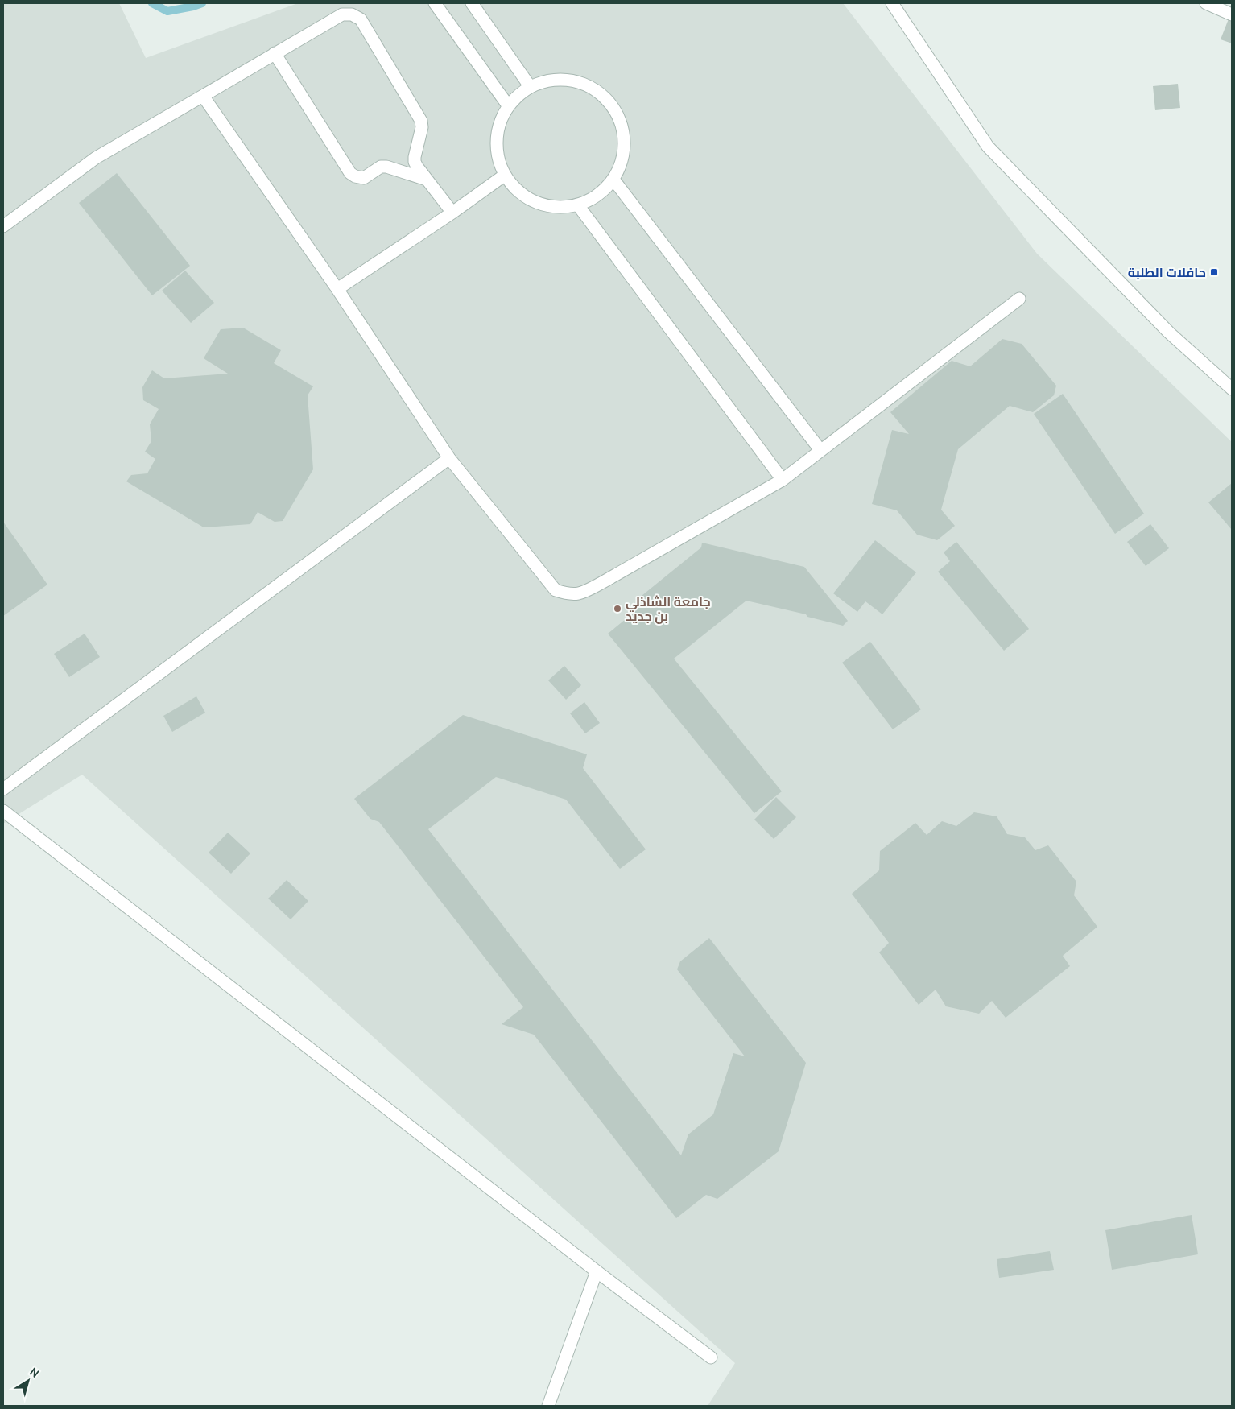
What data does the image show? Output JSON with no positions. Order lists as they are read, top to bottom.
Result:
{
  "places": {
    "transit": ["حافلات الطلبة"],
    "other": ["جامعة الشاذلي بن جديد"]
  },
  "north": "top right"
}
